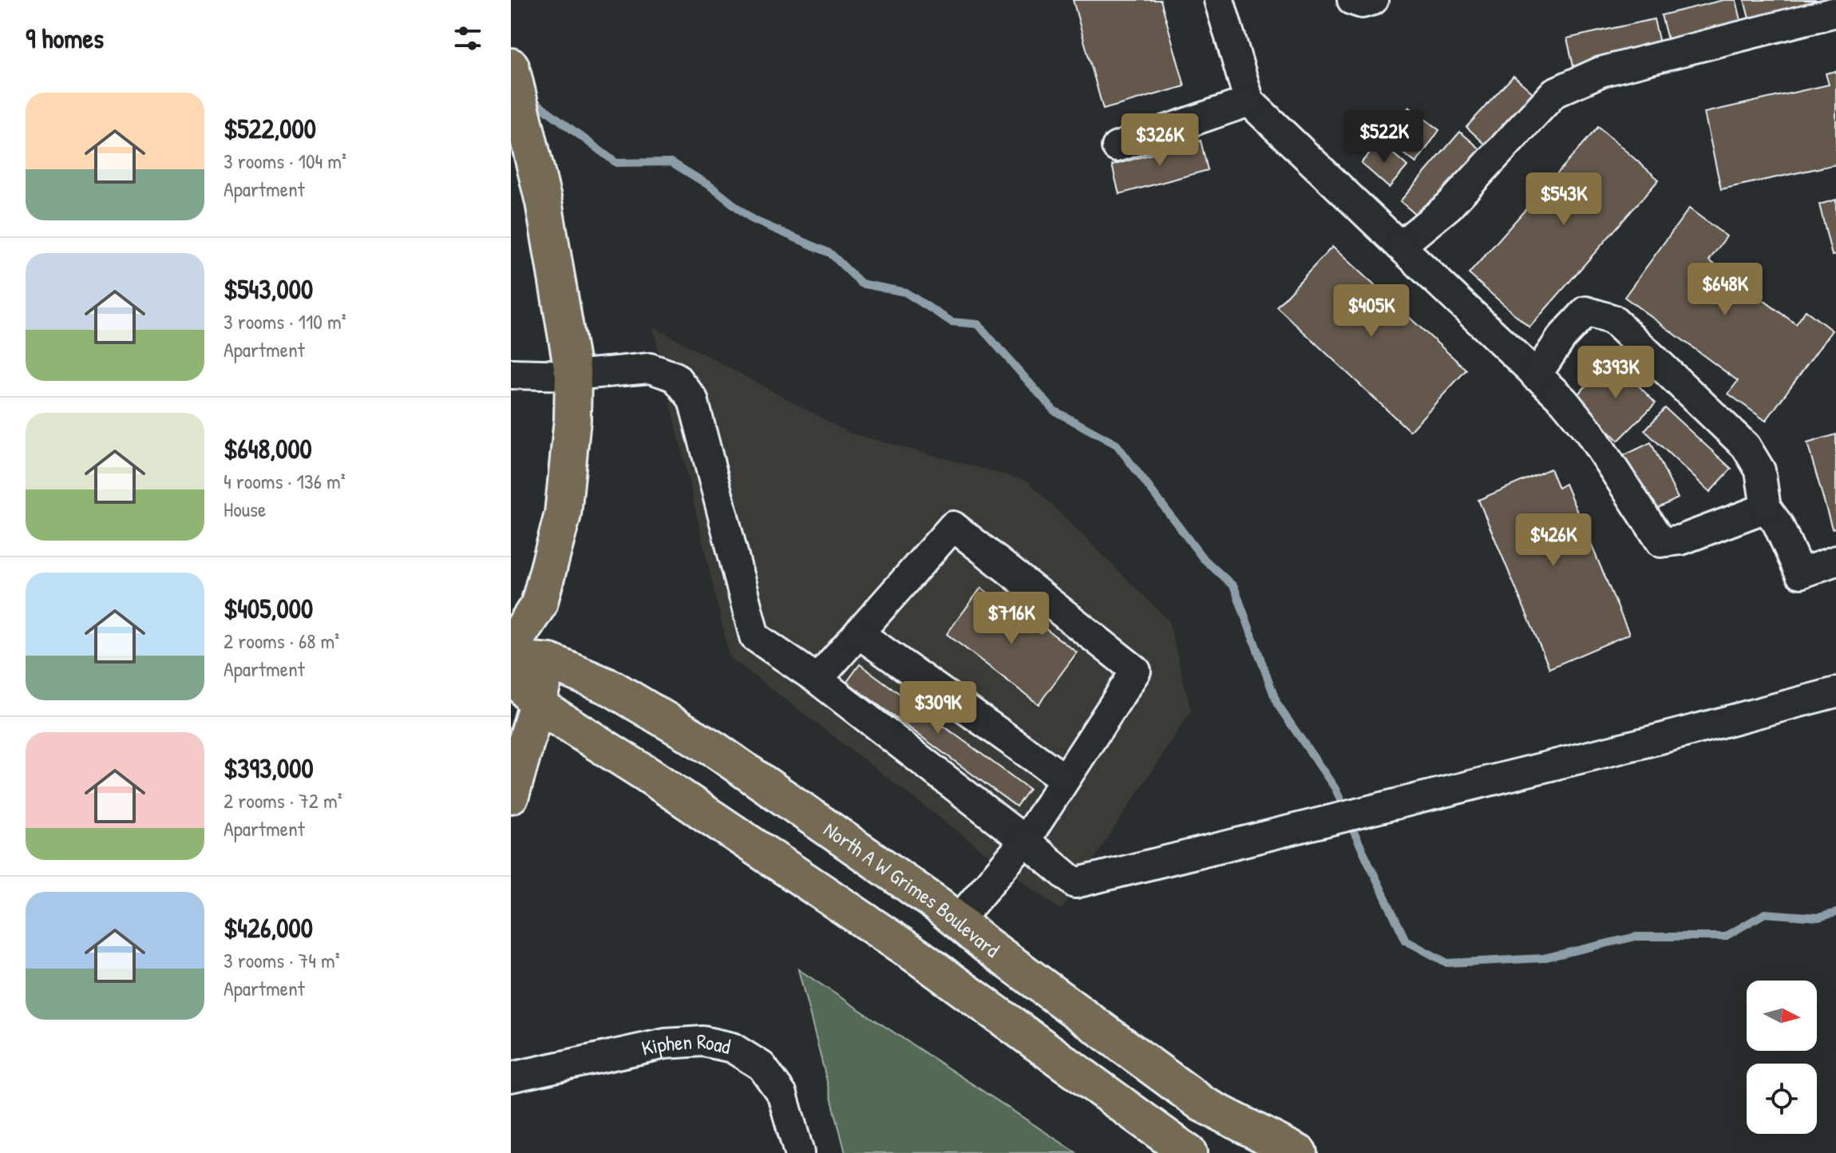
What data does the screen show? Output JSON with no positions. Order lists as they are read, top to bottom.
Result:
{
  "streets": {
    "main road": ["North A W Grimes Boulevard"],
    "street": ["Kiphen Road"]
  },
  "north": "right",
  "page": {
    "heading": "9 homes",
    "list": [
      {
        "name": "$522,000",
        "note": "3 rooms · 104 m² · Apartment"
      },
      {
        "name": "$543,000",
        "note": "3 rooms · 110 m² · Apartment"
      },
      {
        "name": "$648,000",
        "note": "4 rooms · 136 m² · House"
      },
      {
        "name": "$405,000",
        "note": "2 rooms · 68 m² · Apartment"
      },
      {
        "name": "$393,000",
        "note": "2 rooms · 72 m² · Apartment"
      },
      {
        "name": "$426,000",
        "note": "3 rooms · 74 m² · Apartment"
      }
    ],
    "price": [
      "$522K",
      "$326K",
      "$543K",
      "$648K",
      "$405K",
      "$393K",
      "$426K",
      "$716K",
      "$309K"
    ]
  }
}
